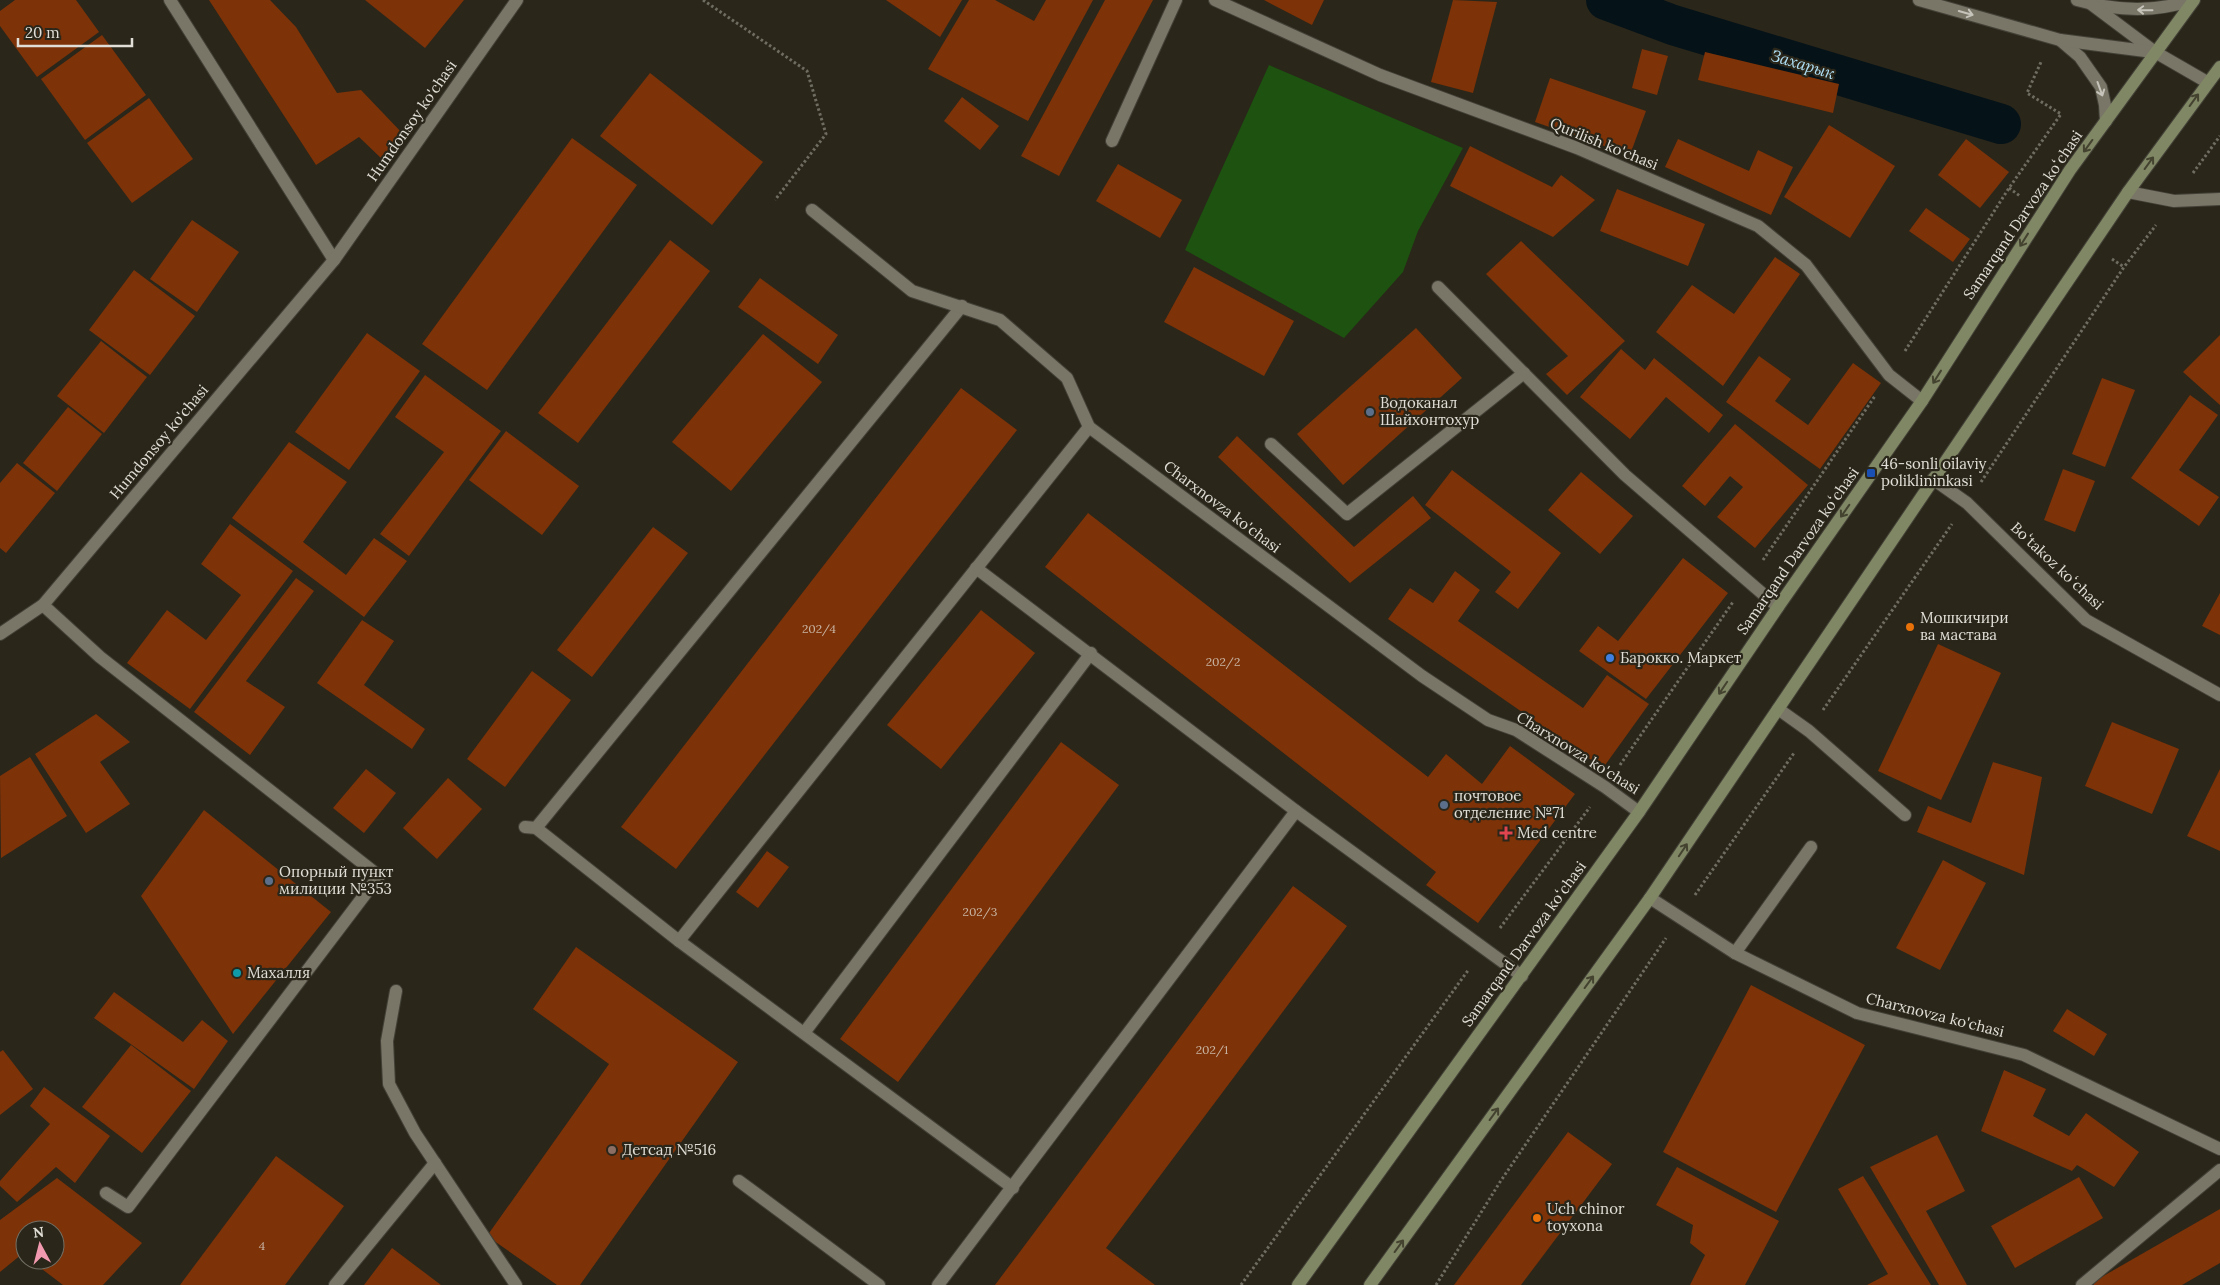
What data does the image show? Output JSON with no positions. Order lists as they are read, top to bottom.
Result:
{
  "streets": {
    "main road": ["Samarqand Darvoza koʻchasi"],
    "street": [
      "Humdonsoy ko'chasi",
      "Qurilish ko'chasi",
      "Charxnovza ko'chasi",
      "Boʻtakoz koʻchasi"
    ]
  },
  "crossings": [
    ["Qurilish ko'chasi", "Samarqand Darvoza koʻchasi"],
    ["Samarqand Darvoza koʻchasi", "Charxnovza ko'chasi"]
  ],
  "water": ["Захарык"],
  "places": {
    "other": [
      "Водоканал Шайхонтохур",
      "Мошкичири ва мастава",
      "Барокко. Маркет",
      "почтовое отделение №71",
      "Опорный пункт милиции №353",
      "Махалля",
      "Детсад №516",
      "Uch chinor toyxona"
    ],
    "transit": ["46-sonli oilaviy poliklininkasi"],
    "health": ["Med centre"]
  },
  "house_numbers": [
    "202/4",
    "202/2",
    "202/3",
    "202/1",
    "4"
  ],
  "scale_bar": "20 m",
  "north": "top"
}
